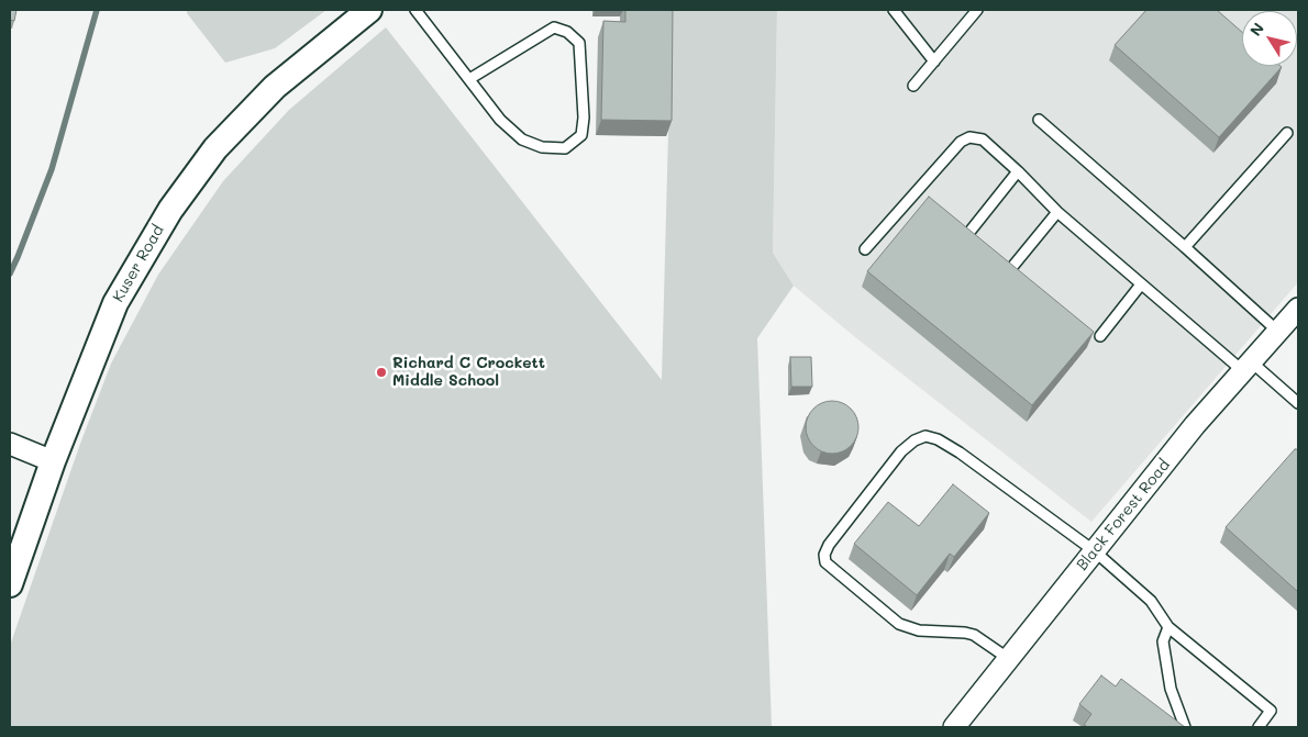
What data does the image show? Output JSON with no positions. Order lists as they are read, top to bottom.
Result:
{
  "streets": {
    "street": ["Kuser Road", "Black Forest Road"]
  },
  "places": ["Richard C Crockett Middle School"],
  "north": "top left"
}
